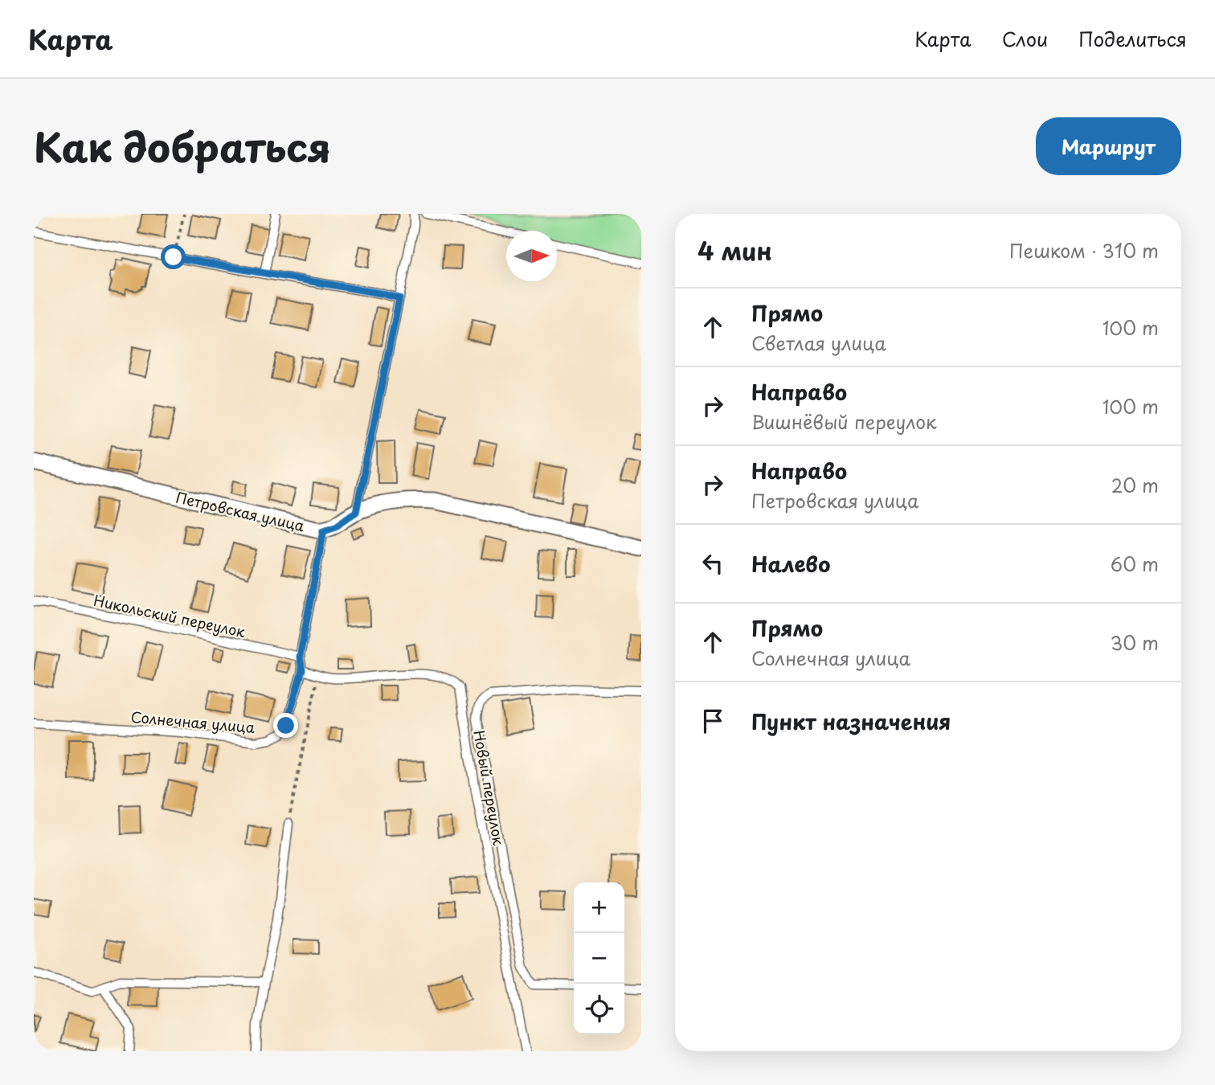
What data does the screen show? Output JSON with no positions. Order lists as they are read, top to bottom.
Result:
{
  "streets": {
    "street": ["Петровская улица"],
    "lane": ["Никольский переулок", "Солнечная улица", "Новый переулок"]
  },
  "crossings": [
    ["Солнечная улица", "Новый переулок"]
  ],
  "north": "right",
  "page": {
    "header": "Карта",
    "nav": ["Карта", "Слои", "Поделиться"],
    "title": "Как добраться",
    "buttons": "Маршрут",
    "heading": ["4 мин", "Пешком · 310 m"],
    "list": [
      ["Прямо", "Светлая улица", "100 m"],
      ["Направо", "Вишнёвый переулок", "100 m"],
      ["Направо", "Петровская улица", "20 m"],
      ["Налево", "60 m"],
      ["Прямо", "Солнечная улица", "30 m"],
      "Пункт назначения"
    ],
    "map_buttons": ["+", "−"]
  }
}
